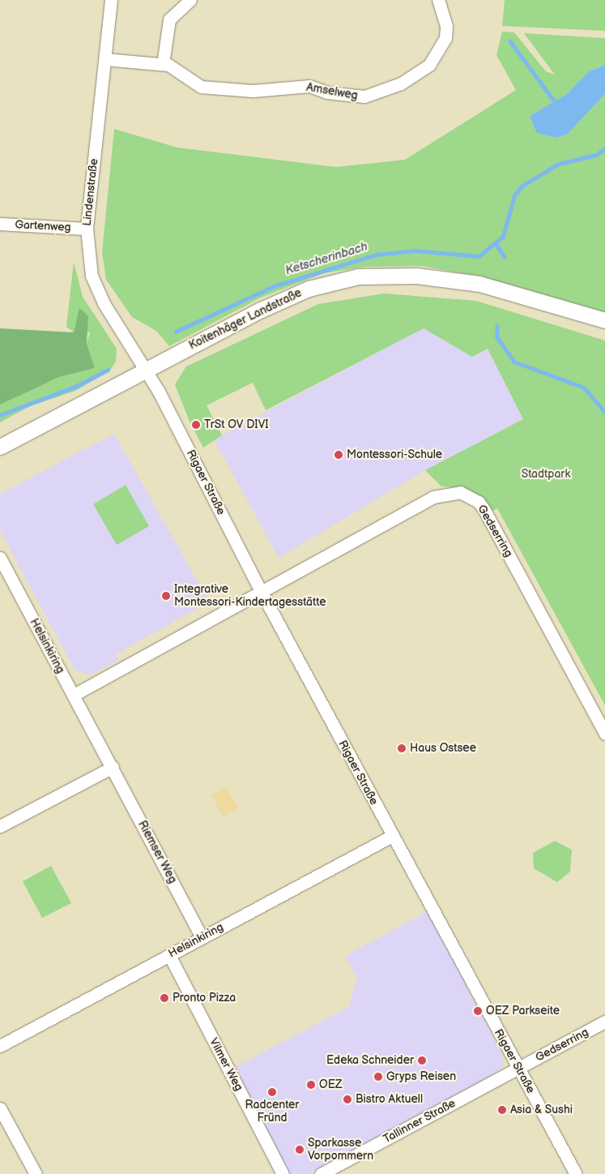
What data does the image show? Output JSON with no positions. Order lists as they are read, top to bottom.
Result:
{
  "streets": {
    "main road": ["Koitenhäger Landstraße"],
    "street": [
      "Amselweg",
      "Lindenstraße",
      "Gartenweg",
      "Rigaer Straße",
      "Gedserring",
      "Helsinkiring",
      "Riemser Weg",
      "Vilmer Weg",
      "Tallinner Straße"
    ]
  },
  "crossings": [
    ["Amselweg", "Lindenstraße"],
    ["Lindenstraße", "Gartenweg"],
    ["Lindenstraße", "Koitenhäger Landstraße"],
    ["Lindenstraße", "Rigaer Straße"],
    ["Koitenhäger Landstraße", "Rigaer Straße"],
    ["Rigaer Straße", "Gedserring"],
    ["Rigaer Straße", "Helsinkiring"],
    ["Rigaer Straße", "Tallinner Straße"],
    ["Gedserring", "Tallinner Straße"],
    ["Helsinkiring", "Riemser Weg"],
    ["Helsinkiring", "Vilmer Weg"]
  ],
  "water": ["Ketscherinbach"],
  "parks": ["Stadtpark"],
  "places": [
    "TrSt OV DIVI",
    "Montessori-Schule",
    "Integrative Montessori-Kindertagesstätte",
    "Haus Ostsee",
    "Pronto Pizza",
    "OEZ Parkseite",
    "Edeka Schneider",
    "Gryps Reisen",
    "OEZ",
    "Radcenter Fründ",
    "Bistro Aktuell",
    "Asia & Sushi",
    "Sparkasse Vorpommern"
  ]
}
